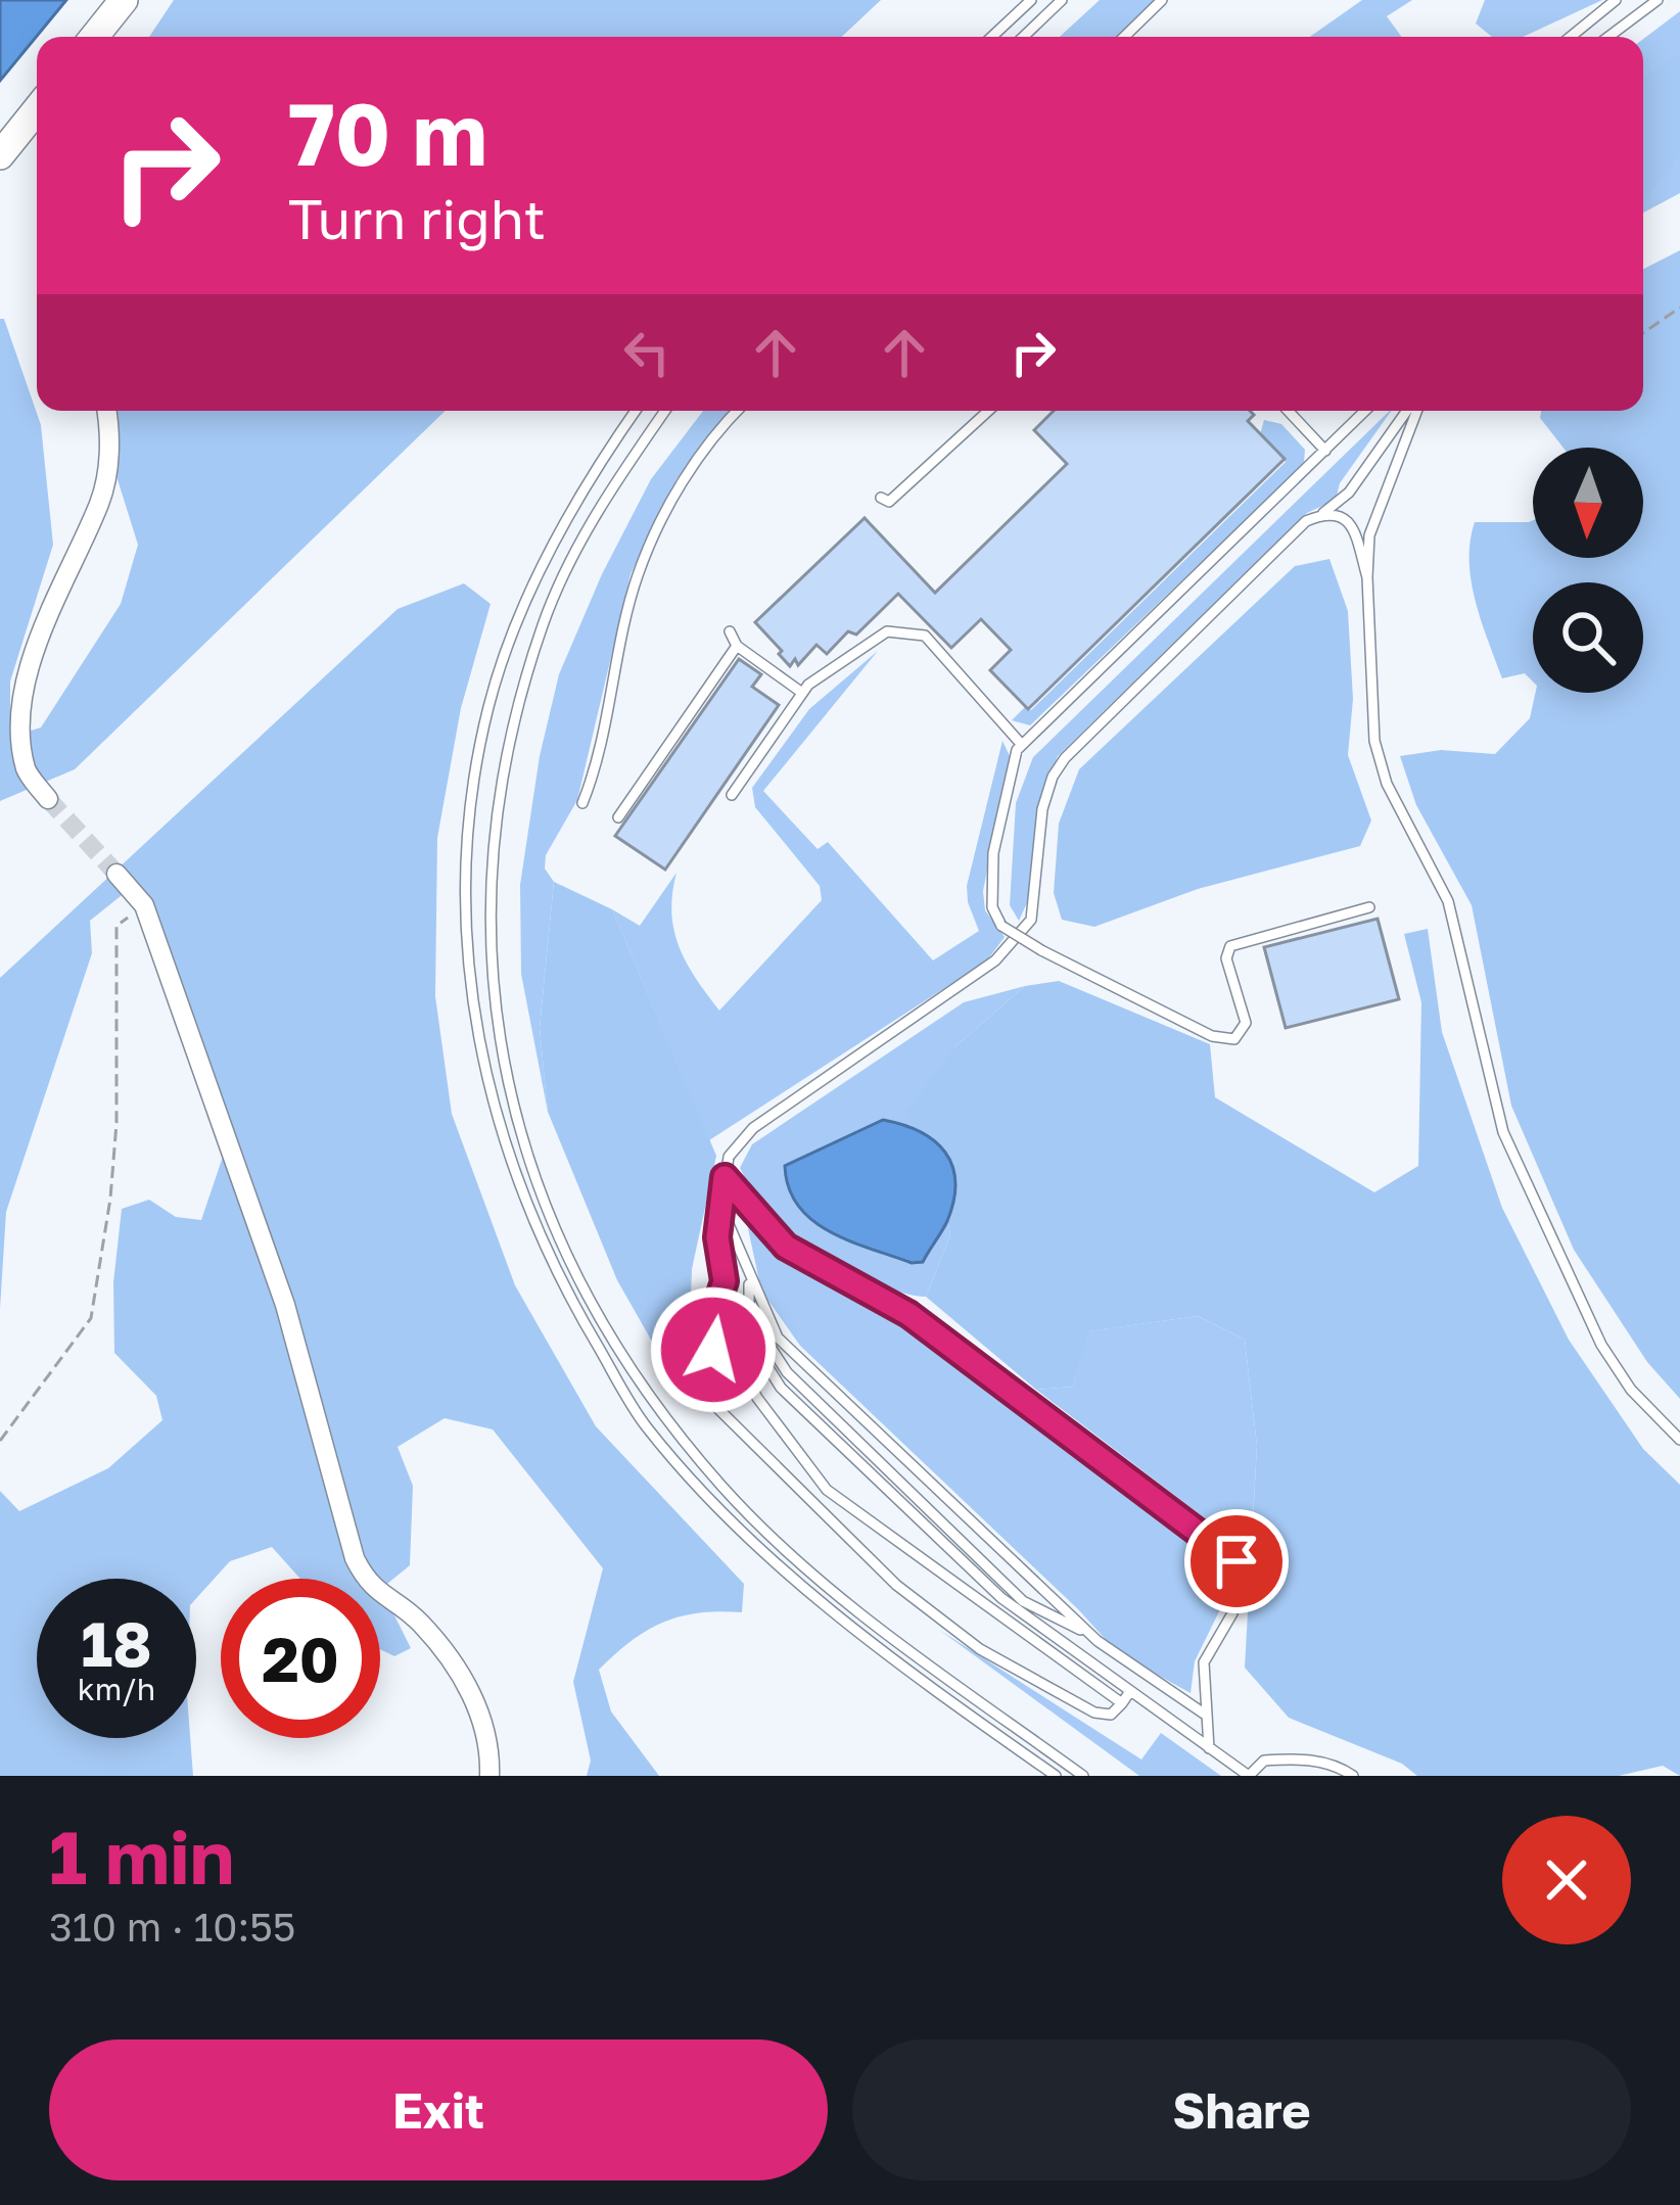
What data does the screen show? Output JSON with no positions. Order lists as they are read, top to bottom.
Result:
{
  "north": "bottom",
  "page": {
    "turn": ["70 m", "Turn right"],
    "speed": "18 km/h",
    "limit": "20",
    "heading": ["1 min", "310 m · 10:55"],
    "buttons": ["Exit", "Share"]
  }
}
